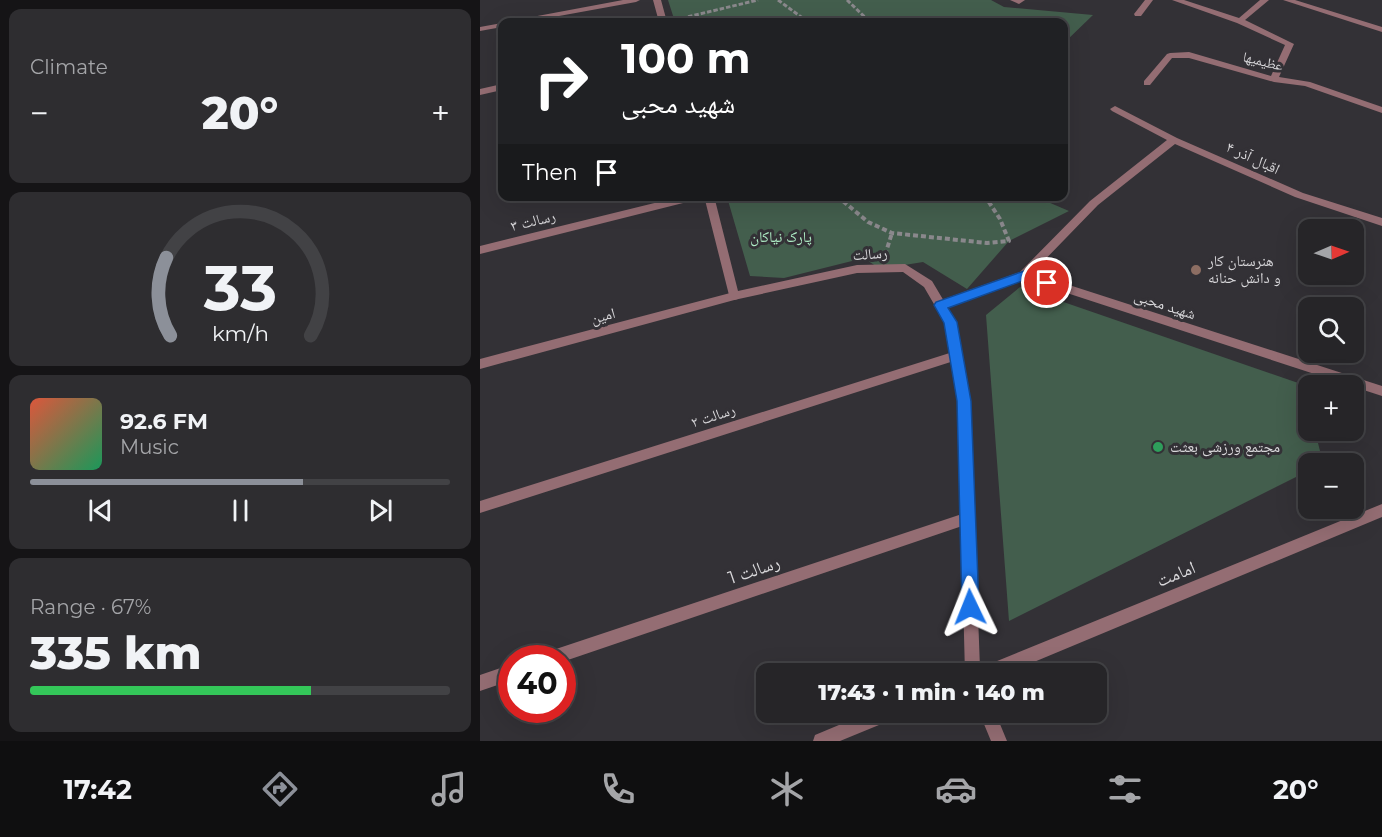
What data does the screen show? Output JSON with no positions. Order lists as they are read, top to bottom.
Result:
{
  "streets": {
    "street": [
      "عظیمیها",
      "اقبال آذر ۴",
      "رسالت ۳",
      "رسالت",
      "شهید محبی",
      "امین",
      "رسالت ۲",
      "رسالت 1",
      "امامت"
    ]
  },
  "crossings": [
    ["رسالت", "امین"],
    ["رسالت", "رسالت ۲"],
    ["رسالت", "رسالت 1"]
  ],
  "parks": ["پارک نیاکان"],
  "places": ["هنرستان کار و دانش حنانه", "مجتمع ورزشی بعثت"],
  "north": "right",
  "page": {
    "tile": [
      "Climate",
      ["Range · 67%", "335 km"]
    ],
    "turn": ["100 m", "شهید محبی"],
    "heat": ["−", "20°", "+"],
    "then": "Then",
    "map_buttons": ["+", "−"],
    "song": ["92.6 FM", "Music"],
    "limit": "40",
    "trip": "17:43 · 1 min · 140 m",
    "tabs": ["17:42", "20°"],
    "gauge": ["33", "km/h"]
  }
}
